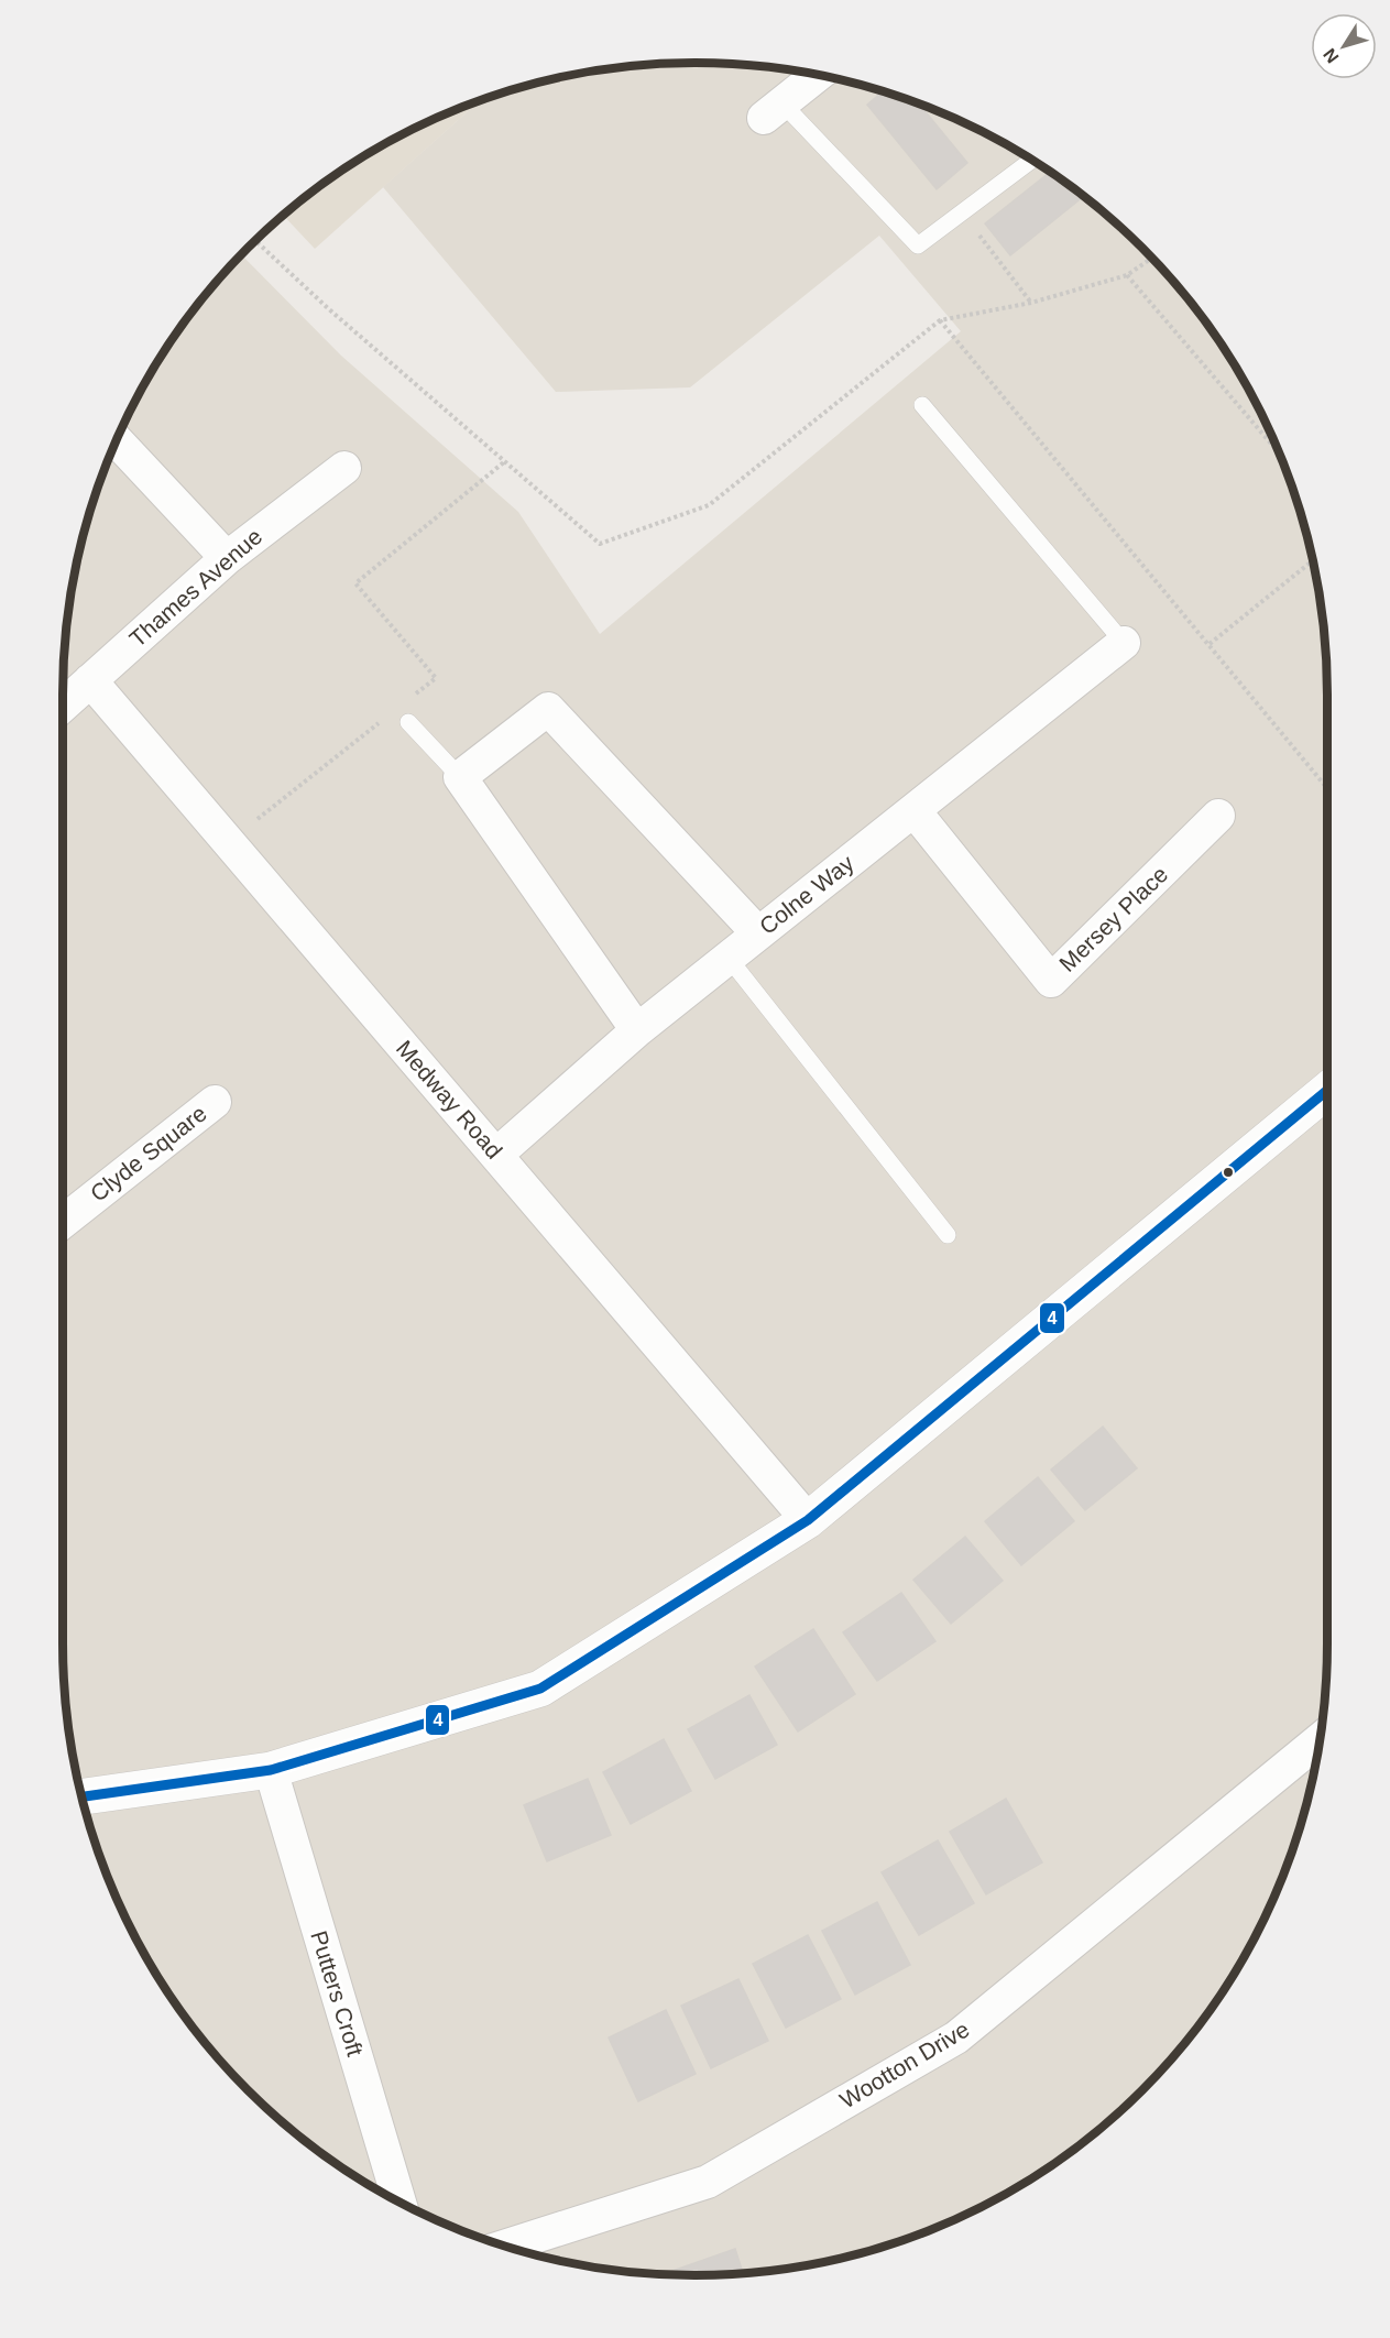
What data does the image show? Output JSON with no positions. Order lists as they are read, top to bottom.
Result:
{
  "streets": {
    "street": [
      "Thames Avenue",
      "Colne Way",
      "Mersey Place",
      "Medway Road",
      "Clyde Square",
      "Putters Croft",
      "Wootton Drive"
    ]
  },
  "crossings": [
    ["Thames Avenue", "Medway Road"],
    ["Colne Way", "Mersey Place"],
    ["Colne Way", "Medway Road"]
  ],
  "lines": ["transit line 4"],
  "north": "bottom left"
}
